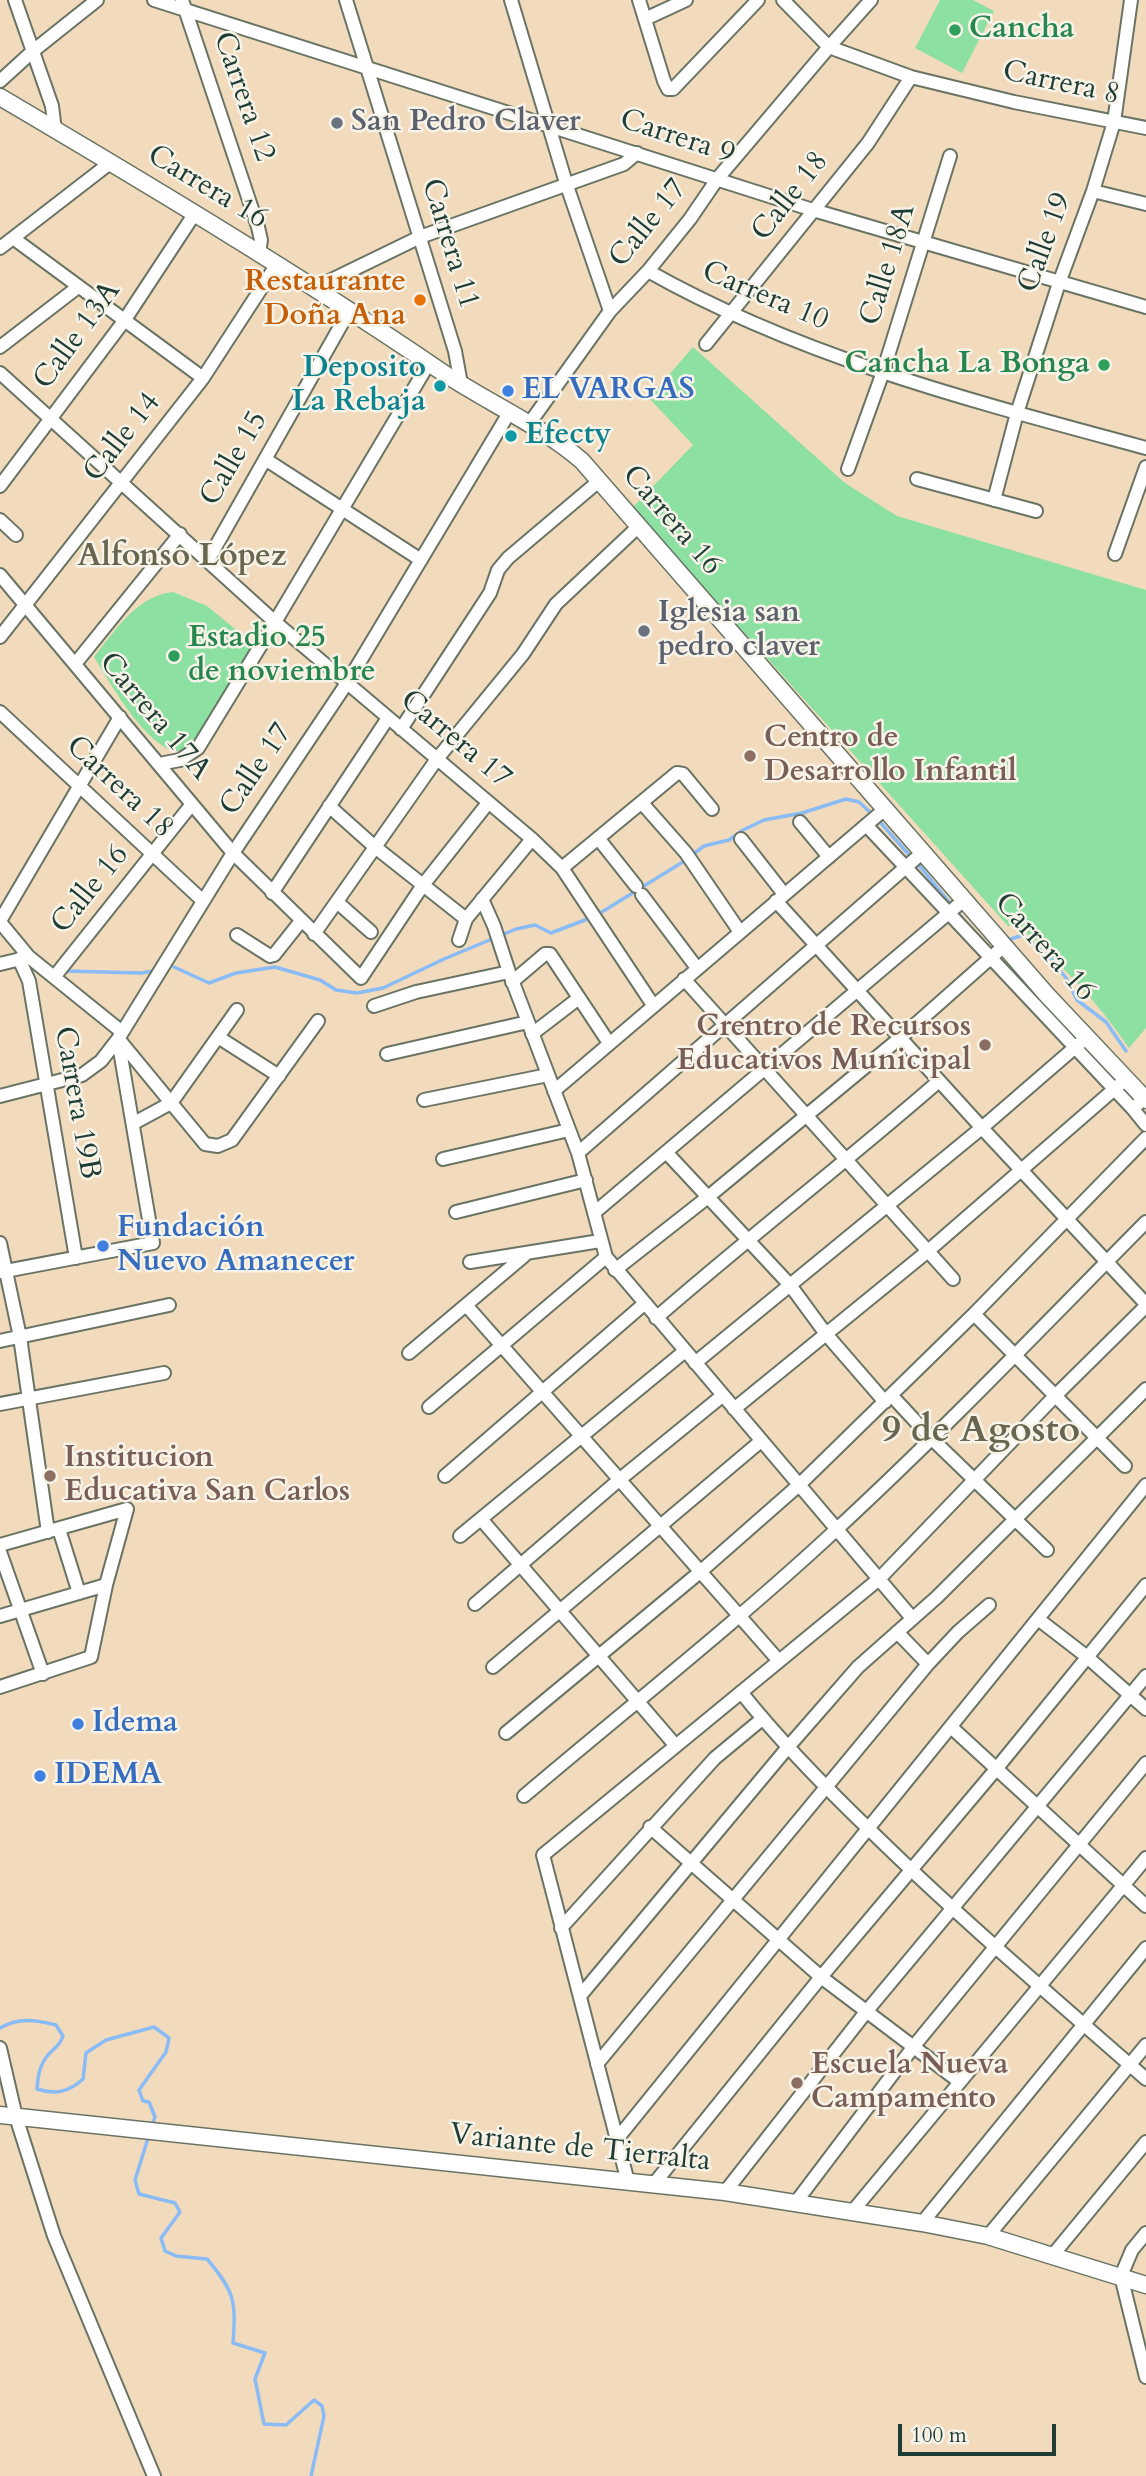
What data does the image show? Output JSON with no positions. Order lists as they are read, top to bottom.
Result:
{
  "streets": {
    "main road": ["Carrera 16", "Variante de Tierralta"],
    "street": [
      "Carrera 8",
      "Carrera 12",
      "Carrera 9",
      "Calle 18",
      "Calle 17",
      "Calle 19",
      "Carrera 11",
      "Calle 18A",
      "Carrera 10",
      "Calle 13A",
      "Calle 14",
      "Calle 15",
      "Carrera 17A",
      "Carrera 17",
      "Carrera 18",
      "Calle 16",
      "Carrera 19B"
    ]
  },
  "crossings": [
    ["Carrera 8", "Calle 18"],
    ["Carrera 8", "Calle 17"],
    ["Carrera 8", "Calle 19"],
    ["Carrera 12", "Carrera 9"],
    ["Carrera 12", "Carrera 16"],
    ["Carrera 9", "Calle 18"],
    ["Carrera 9", "Calle 17"],
    ["Carrera 9", "Calle 19"],
    ["Carrera 9", "Carrera 11"],
    ["Carrera 9", "Calle 18A"],
    ["Carrera 16", "Calle 17"],
    ["Carrera 16", "Carrera 11"],
    ["Carrera 16", "Calle 13A"],
    ["Carrera 16", "Calle 14"],
    ["Carrera 16", "Calle 15"],
    ["Calle 18", "Carrera 10"],
    ["Calle 17", "Carrera 10"],
    ["Calle 17", "Carrera 17A"],
    ["Calle 17", "Carrera 17"],
    ["Calle 17", "Carrera 18"],
    ["Calle 17", "Carrera 19B"],
    ["Calle 19", "Carrera 10"],
    ["Calle 18A", "Carrera 10"],
    ["Calle 13A", "Carrera 17"],
    ["Calle 14", "Carrera 17A"],
    ["Calle 14", "Carrera 17"],
    ["Calle 15", "Carrera 17"],
    ["Carrera 17A", "Calle 16"],
    ["Carrera 18", "Calle 16"]
  ],
  "districts": ["Alfonso López", "9 de Agosto"],
  "places": [
    "Cancha",
    "San Pedro Claver",
    "Restaurante Doña Ana",
    "Cancha La Bonga",
    "Deposito La Rebaja",
    "EL VARGAS",
    "Efecty",
    "Iglesia san pedro claver",
    "Estadio 25 de noviembre",
    "Centro de Desarrollo Infantil",
    "Crentro de Recursos Educativos Municipal",
    "Fundación Nuevo Amanecer",
    "Institucion Educativa San Carlos",
    "Idema",
    "IDEMA",
    "Escuela Nueva Campamento"
  ],
  "scale_bar": "100 m"
}
